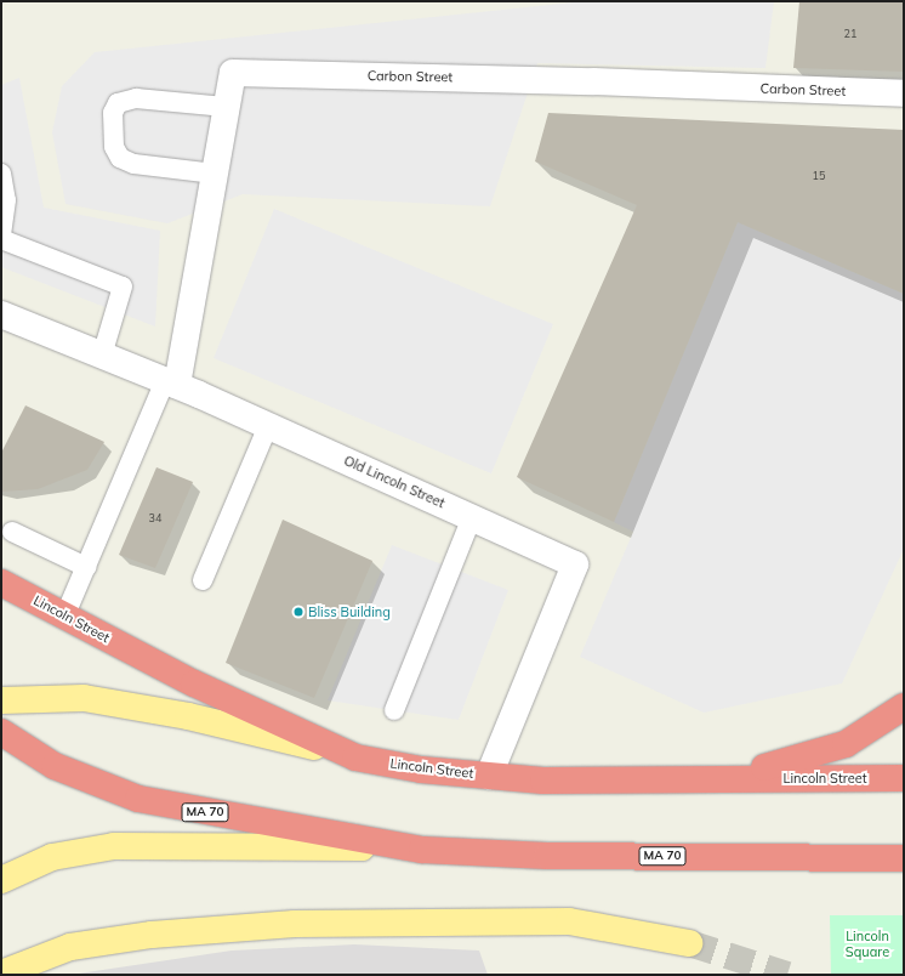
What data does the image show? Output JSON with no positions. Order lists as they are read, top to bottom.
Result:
{
  "streets": {
    "highway": ["Lincoln Street", "MA 70"],
    "street": ["Carbon Street", "Old Lincoln Street"]
  },
  "crossings": [
    ["Carbon Street", "Old Lincoln Street"],
    ["Old Lincoln Street", "Lincoln Street"]
  ],
  "parks": ["Lincoln Square"],
  "places": ["Bliss Building"],
  "house_numbers": ["21", "15", "34"]
}
